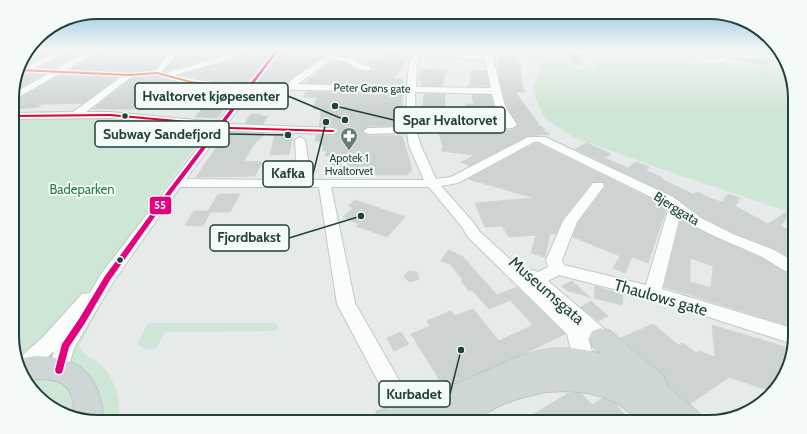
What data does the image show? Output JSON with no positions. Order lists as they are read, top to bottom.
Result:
{
  "streets": {
    "street": [
      "Peter Grøns gate",
      "Bjerggata",
      "Museumsgata",
      "Thaulows gate"
    ]
  },
  "crossings": [
    ["Peter Grøns gate", "Museumsgata"],
    ["Bjerggata", "Museumsgata"]
  ],
  "parks": ["Badeparken"],
  "places": {
    "other": [
      "Spar Hvaltorvet",
      "Hvaltorvet kjøpesenter",
      "Kafka",
      "Subway Sandefjord",
      "Fjordbakst",
      "Kurbadet"
    ],
    "pharmacy": ["Apotek 1 Hvaltorvet"]
  },
  "lines": ["transit line 55"]
}
